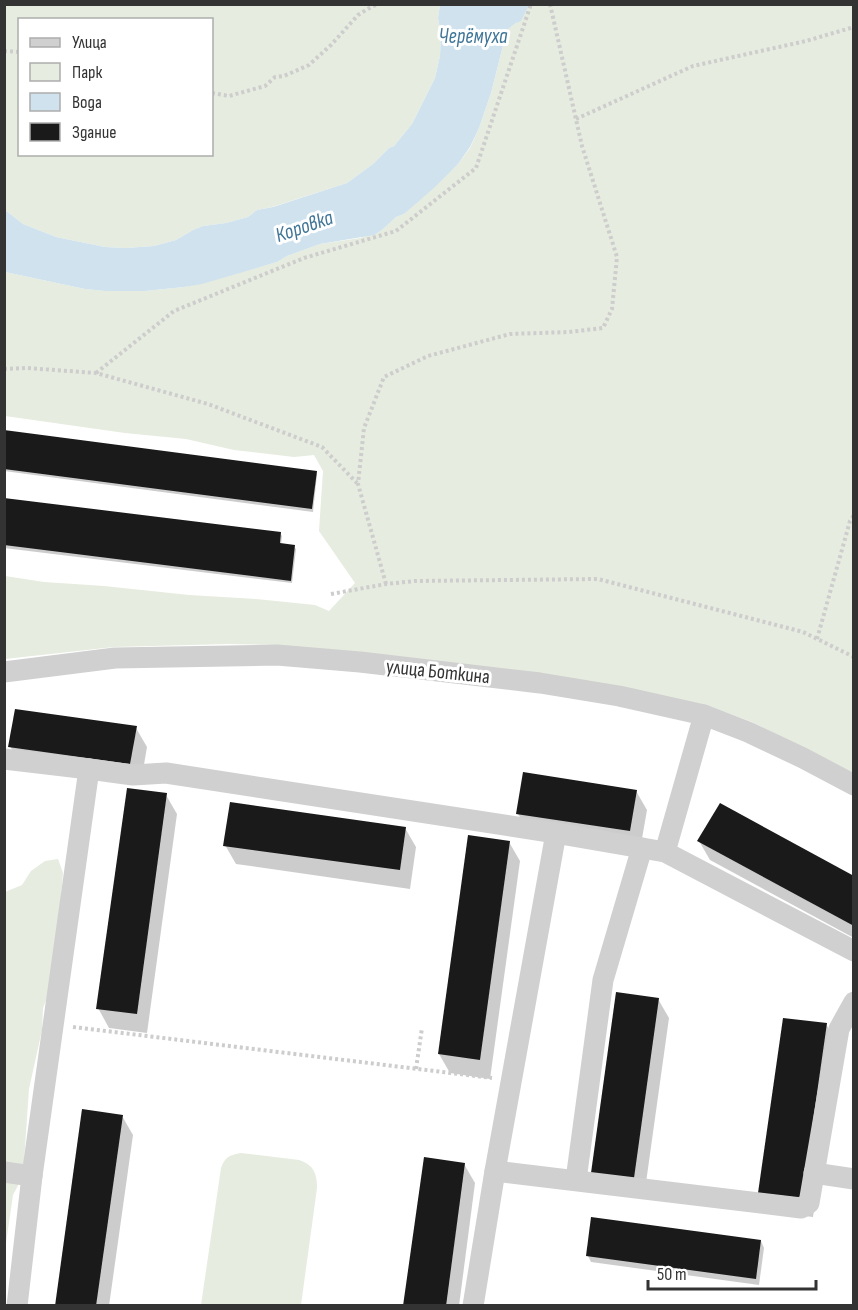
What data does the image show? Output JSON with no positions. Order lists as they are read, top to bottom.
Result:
{
  "streets": {
    "street": ["улица Боткина"]
  },
  "water": ["Черёмуха", "Коровка"],
  "legend": [
    "Улица",
    "Парк",
    "Вода",
    "Здание"
  ],
  "scale_bar": "50 m"
}
